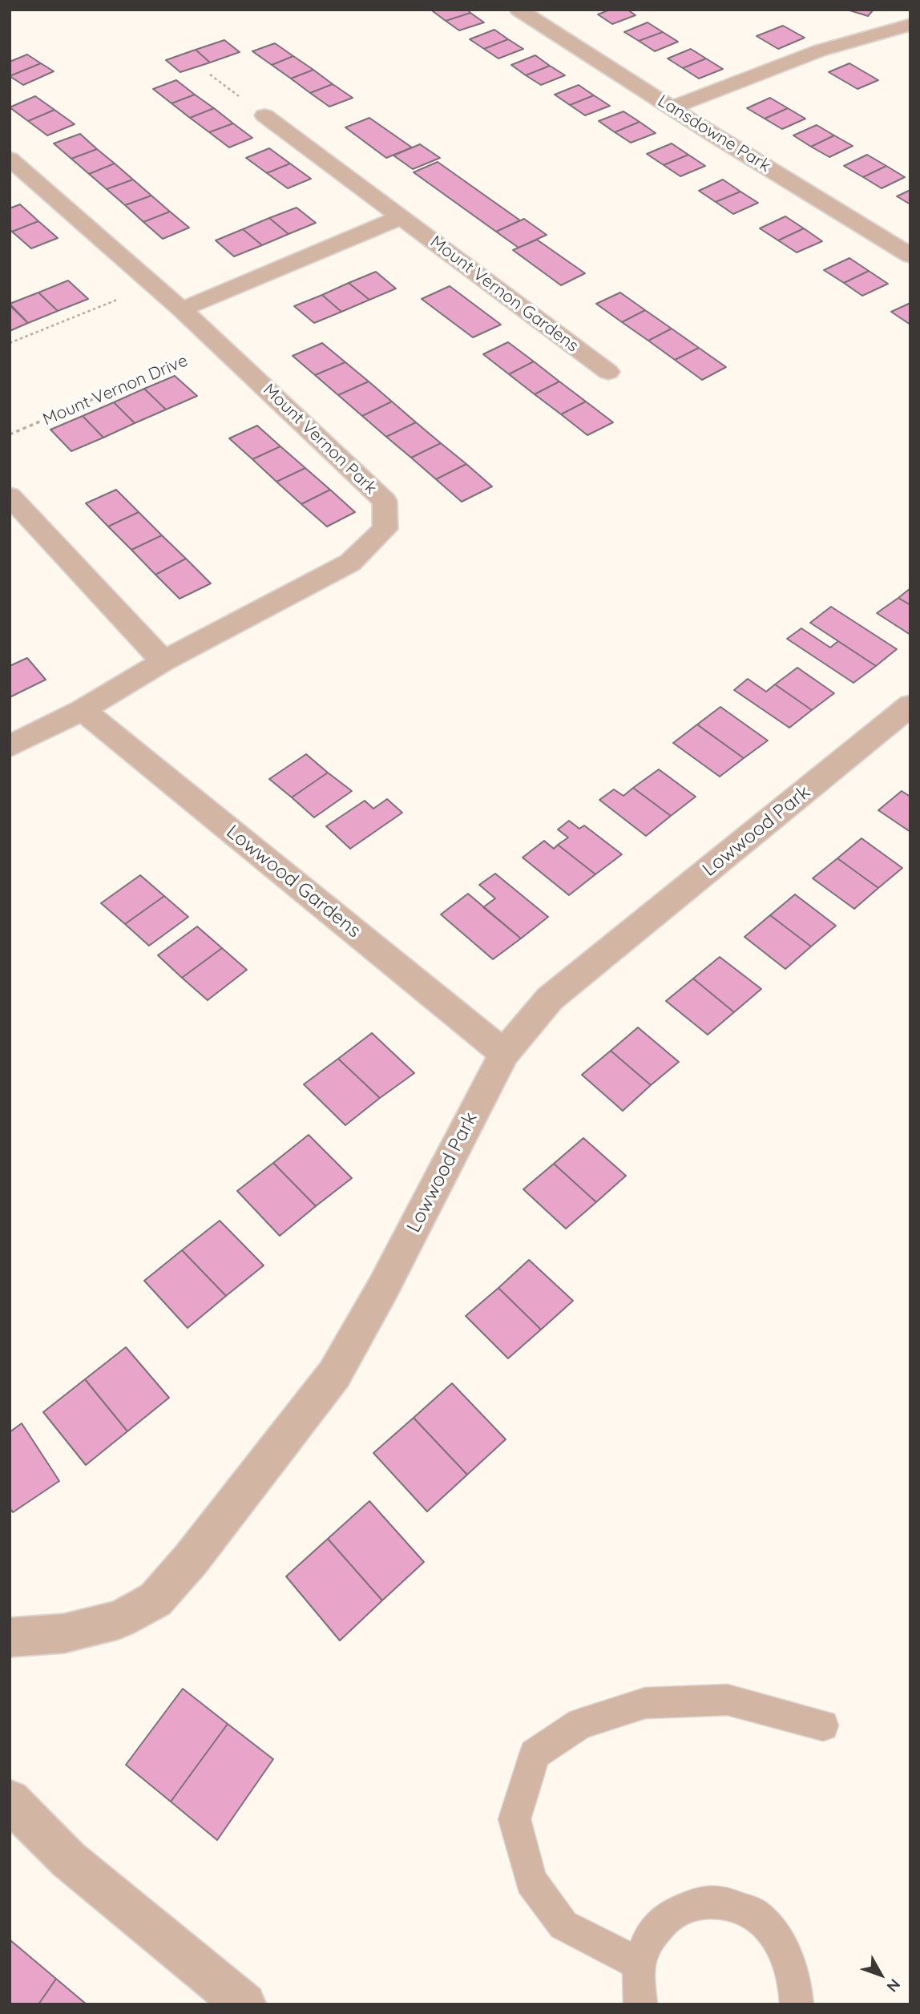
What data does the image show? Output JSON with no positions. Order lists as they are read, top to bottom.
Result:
{
  "streets": {
    "street": [
      "Lansdowne Park",
      "Mount Vernon Gardens",
      "Mount Vernon Park",
      "Lowwood Park",
      "Lowwood Gardens"
    ],
    "path": ["Mount Vernon Drive"]
  },
  "crossings": [
    ["Mount Vernon Drive", "Mount Vernon Park"],
    ["Mount Vernon Park", "Lowwood Gardens"],
    ["Lowwood Park", "Lowwood Gardens"]
  ],
  "north": "bottom right"
}
